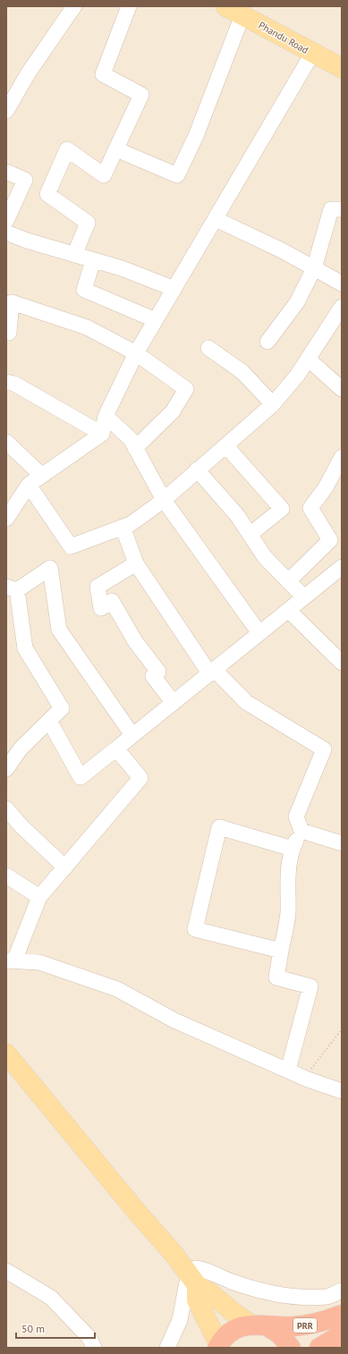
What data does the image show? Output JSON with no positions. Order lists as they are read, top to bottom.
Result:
{
  "streets": {
    "highway": ["PRR"],
    "main road": ["Phandu Road"]
  },
  "scale_bar": "50 m"
}
